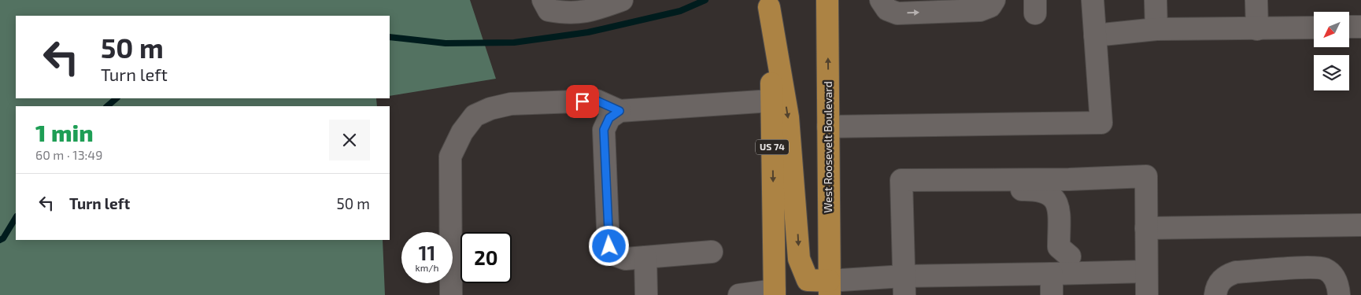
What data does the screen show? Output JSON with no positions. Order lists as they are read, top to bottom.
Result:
{
  "streets": {
    "highway": ["US 74", "West Roosevelt Boulevard"]
  },
  "north": "bottom left",
  "page": {
    "turn": ["50 m", "Turn left"],
    "heading": ["1 min", "60 m · 13:49"],
    "list": [
      {
        "name": "Turn left",
        "value": "50 m"
      }
    ],
    "speed": "11 km/h",
    "limit": "20"
  }
}
